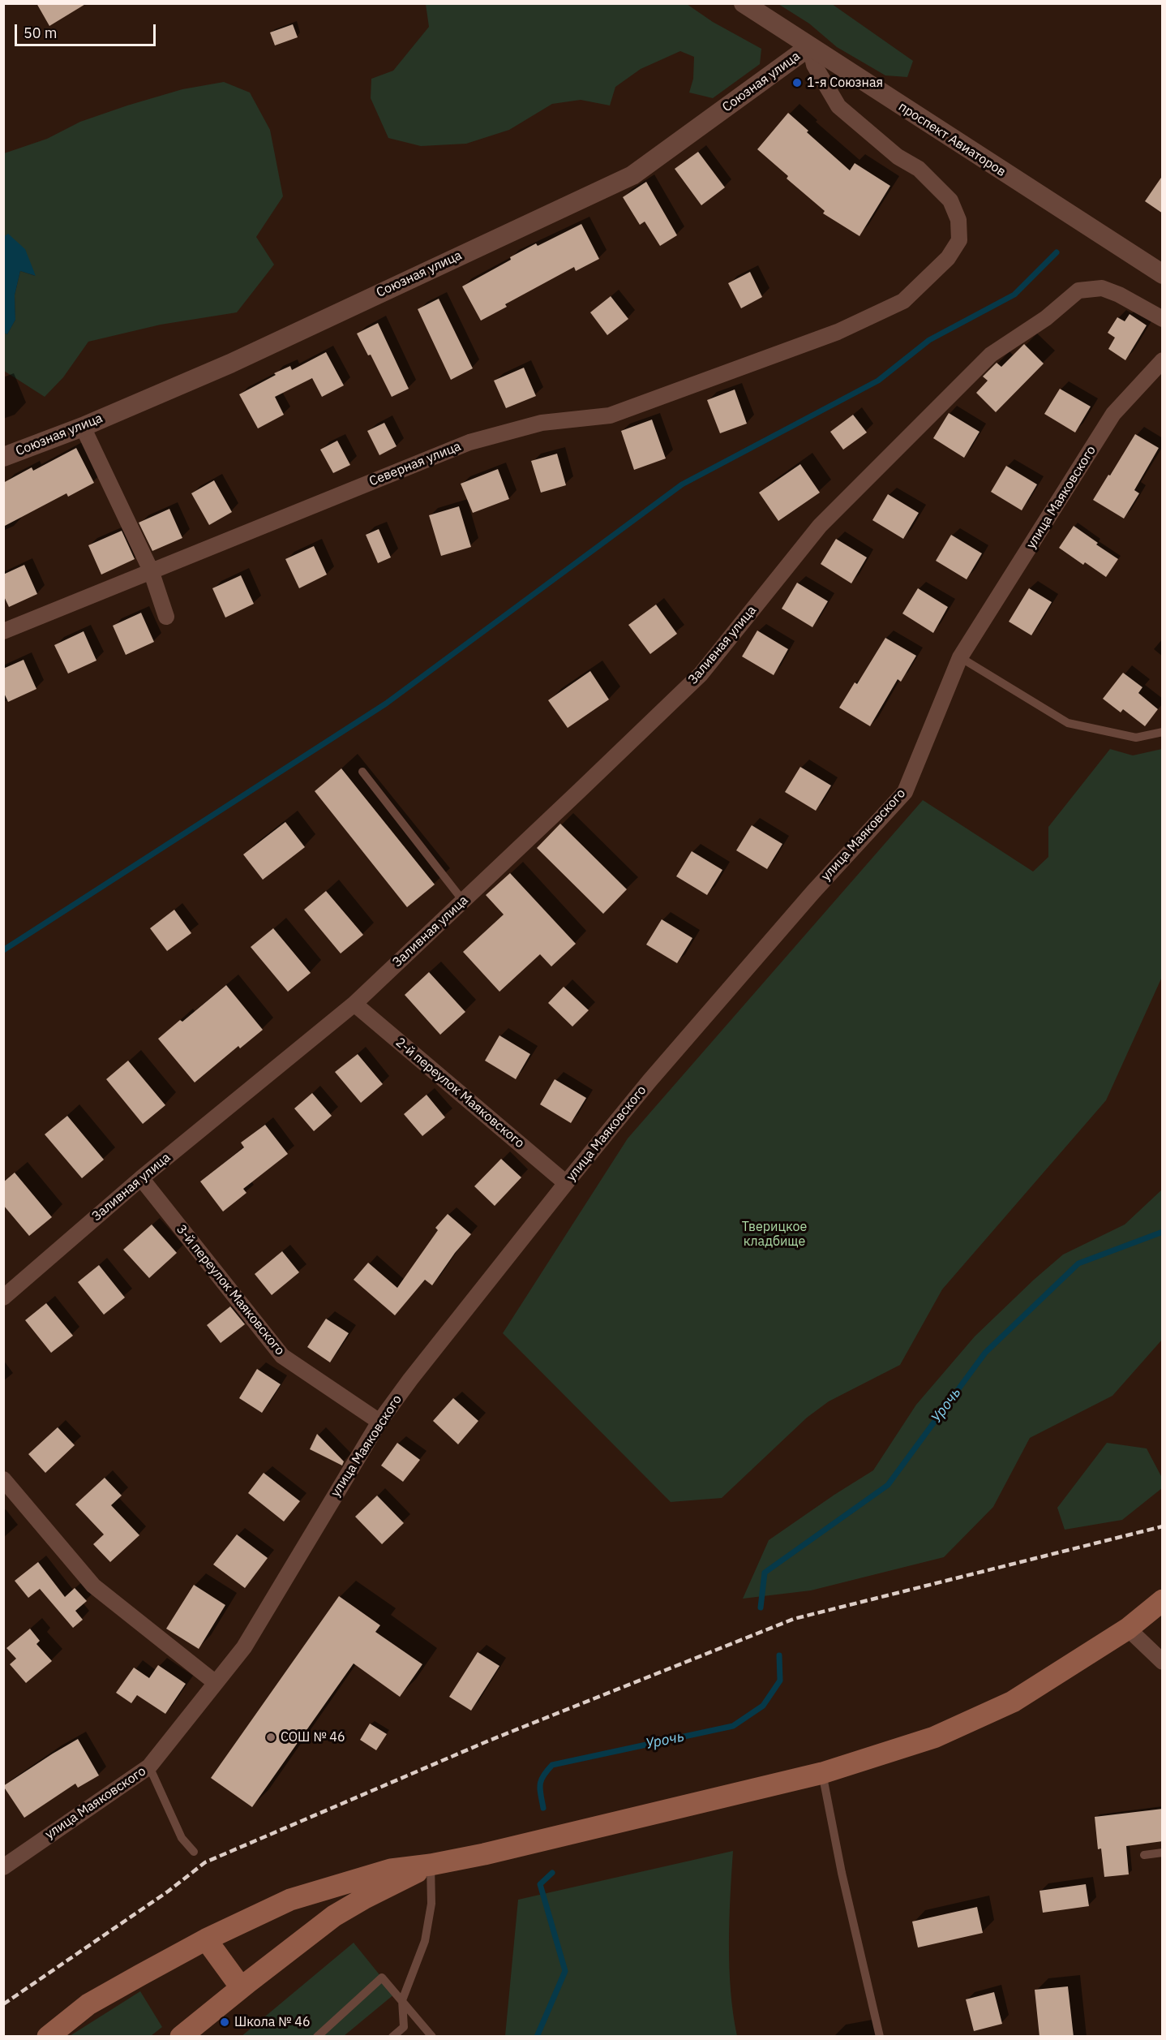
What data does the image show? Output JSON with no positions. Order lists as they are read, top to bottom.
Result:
{
  "streets": {
    "street": [
      "Союзная улица",
      "проспект Авиаторов",
      "Северная улица",
      "улица Маяковского",
      "Заливная улица",
      "2-й переулок Маяковского",
      "3-й переулок Маяковского"
    ]
  },
  "crossings": [
    ["Союзная улица", "проспект Авиаторов"],
    ["Союзная улица", "Северная улица"],
    ["проспект Авиаторов", "Северная улица"],
    ["улица Маяковского", "2-й переулок Маяковского"],
    ["улица Маяковского", "3-й переулок Маяковского"],
    ["Заливная улица", "2-й переулок Маяковского"],
    ["Заливная улица", "3-й переулок Маяковского"]
  ],
  "water": ["Урочь"],
  "parks": ["Тверицкое кладбище"],
  "places": ["1-я Союзная", "СОШ № 46", "Школа № 46"],
  "scale_bar": "50 m"
}
